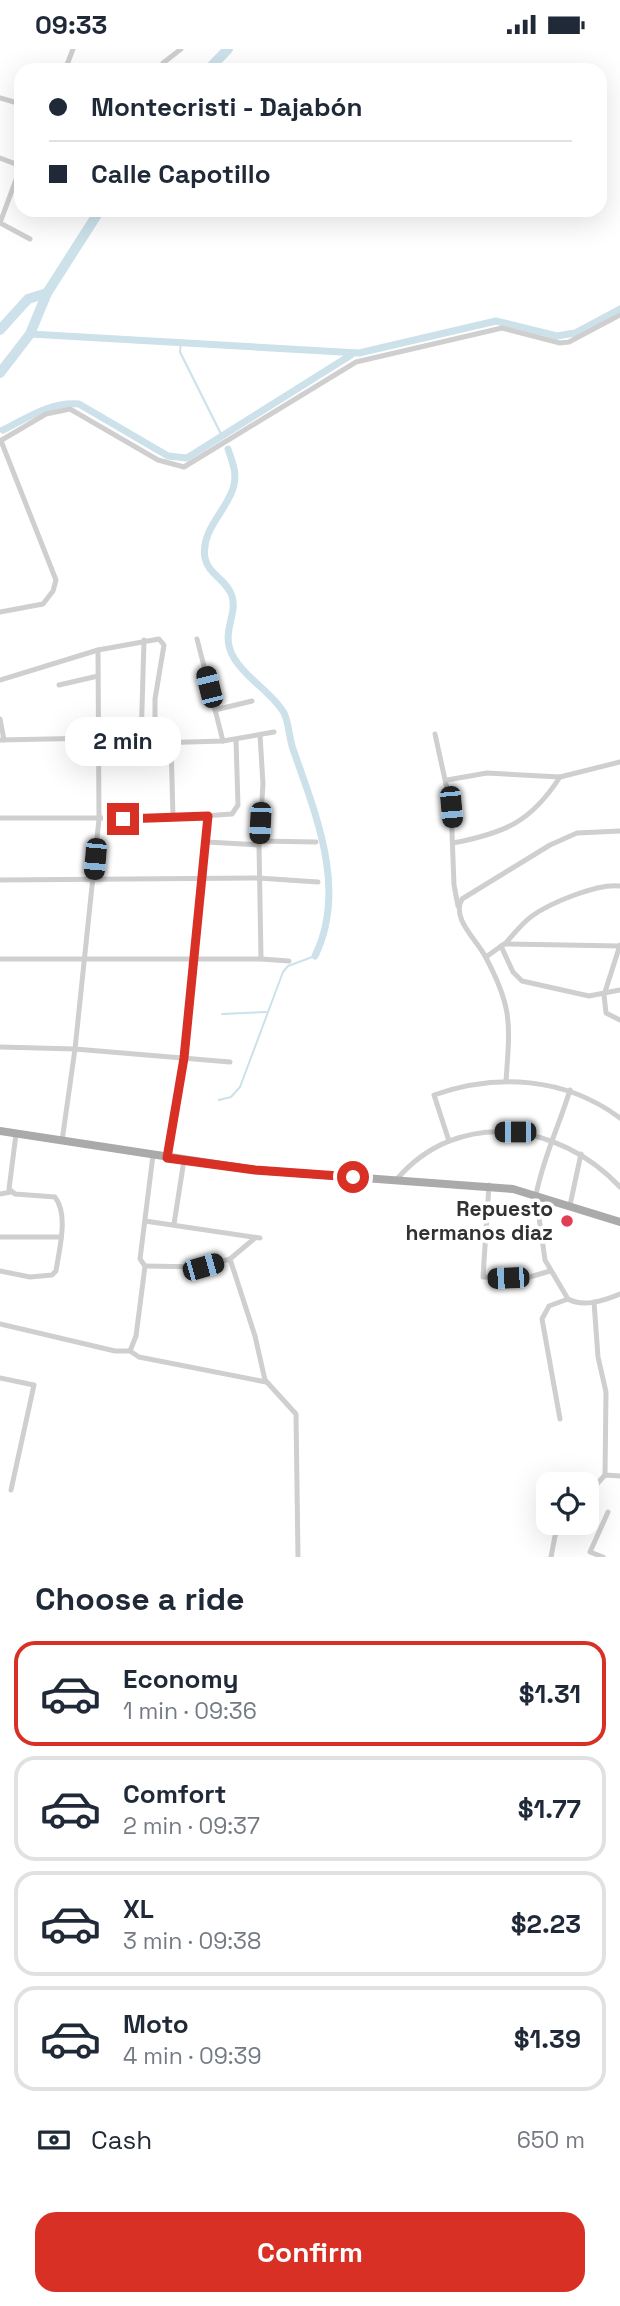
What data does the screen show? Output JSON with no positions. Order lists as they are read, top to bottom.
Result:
{
  "places": ["Repuesto hermanos diaz"],
  "page": {
    "status": "09:33",
    "banner": ["Montecristi - Dajabón", "Calle Capotillo"],
    "bubble": "2 min",
    "heading": "Choose a ride",
    "list": [
      {
        "name": "Economy",
        "note": "1 min · 09:36",
        "value": "$1.31"
      },
      {
        "name": "Comfort",
        "note": "2 min · 09:37",
        "value": "$1.77"
      },
      {
        "name": "XL",
        "note": "3 min · 09:38",
        "value": "$2.23"
      },
      {
        "name": "Moto",
        "note": "4 min · 09:39",
        "value": "$1.39"
      }
    ],
    "pay": ["Cash", "650 m"],
    "buttons": "Confirm"
  }
}
